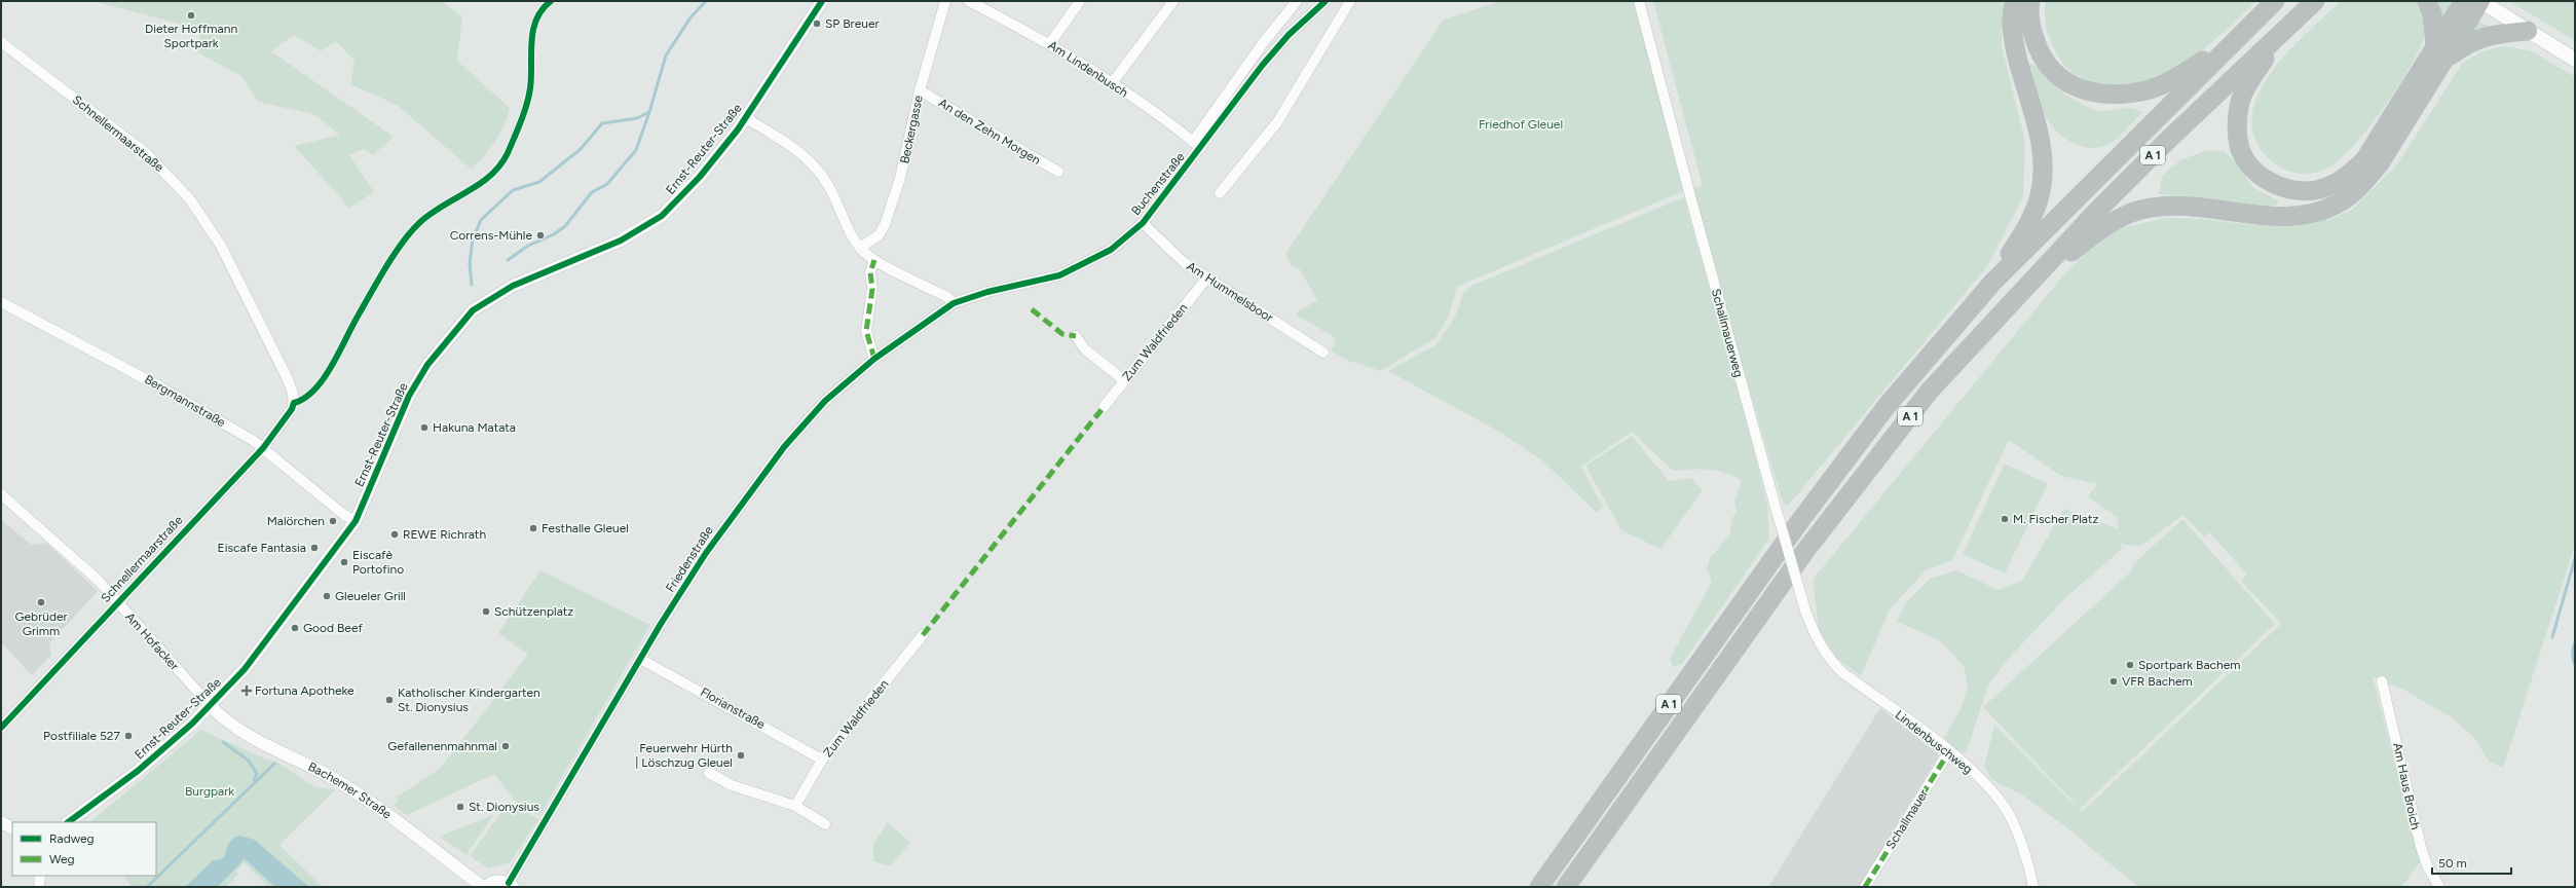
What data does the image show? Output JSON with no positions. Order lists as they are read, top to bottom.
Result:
{
  "streets": {
    "highway": ["A 1"],
    "street": [
      "Am Lindenbusch",
      "Beckergasse",
      "An den Zehn Morgen",
      "Schnellermaarstraße",
      "Ernst-Reuter-Straße",
      "Buchenstraße",
      "Am Hummelsboor",
      "Schallmauerweg",
      "Zum Waldfrieden",
      "Bergmannstraße",
      "Friedenstraße",
      "Am Hofacker",
      "Florianstraße",
      "Lindenbuschweg",
      "Am Haus Broich",
      "Bachemer Straße",
      "Schallmauer"
    ]
  },
  "crossings": [
    ["Am Lindenbusch", "Buchenstraße"],
    ["Beckergasse", "An den Zehn Morgen"],
    ["Schnellermaarstraße", "Bergmannstraße"],
    ["Schnellermaarstraße", "Am Hofacker"],
    ["Ernst-Reuter-Straße", "Bergmannstraße"],
    ["Ernst-Reuter-Straße", "Am Hofacker"],
    ["Ernst-Reuter-Straße", "Bachemer Straße"],
    ["Buchenstraße", "Am Hummelsboor"],
    ["Buchenstraße", "Friedenstraße"],
    ["Am Hummelsboor", "Zum Waldfrieden"],
    ["Schallmauerweg", "Lindenbuschweg"],
    ["Zum Waldfrieden", "Florianstraße"],
    ["Friedenstraße", "Florianstraße"],
    ["Am Hofacker", "Bachemer Straße"],
    ["Lindenbuschweg", "Schallmauer"]
  ],
  "parks": ["Friedhof Gleuel", "Burgpark"],
  "places": {
    "other": [
      "Dieter Hoffmann Sportpark",
      "SP Breuer",
      "Correns-Mühle",
      "Hakuna Matata",
      "M. Fischer Platz",
      "Malörchen",
      "Festhalle Gleuel",
      "REWE Richrath",
      "Eiscafe Fantasia",
      "Eiscafè Portofino",
      "Gleueler Grill",
      "Gebrüder Grimm",
      "Schützenplatz",
      "Good Beef",
      "Sportpark Bachem",
      "VFR Bachem",
      "Katholischer Kindergarten St. Dionysius",
      "Postfiliale 527",
      "Gefallenenmahnmal",
      "Feuerwehr Hürth | Löschzug Gleuel",
      "St. Dionysius"
    ],
    "health": ["Fortuna Apotheke"]
  },
  "legend": ["Radweg", "Weg"],
  "scale_bar": "50 m"
}
